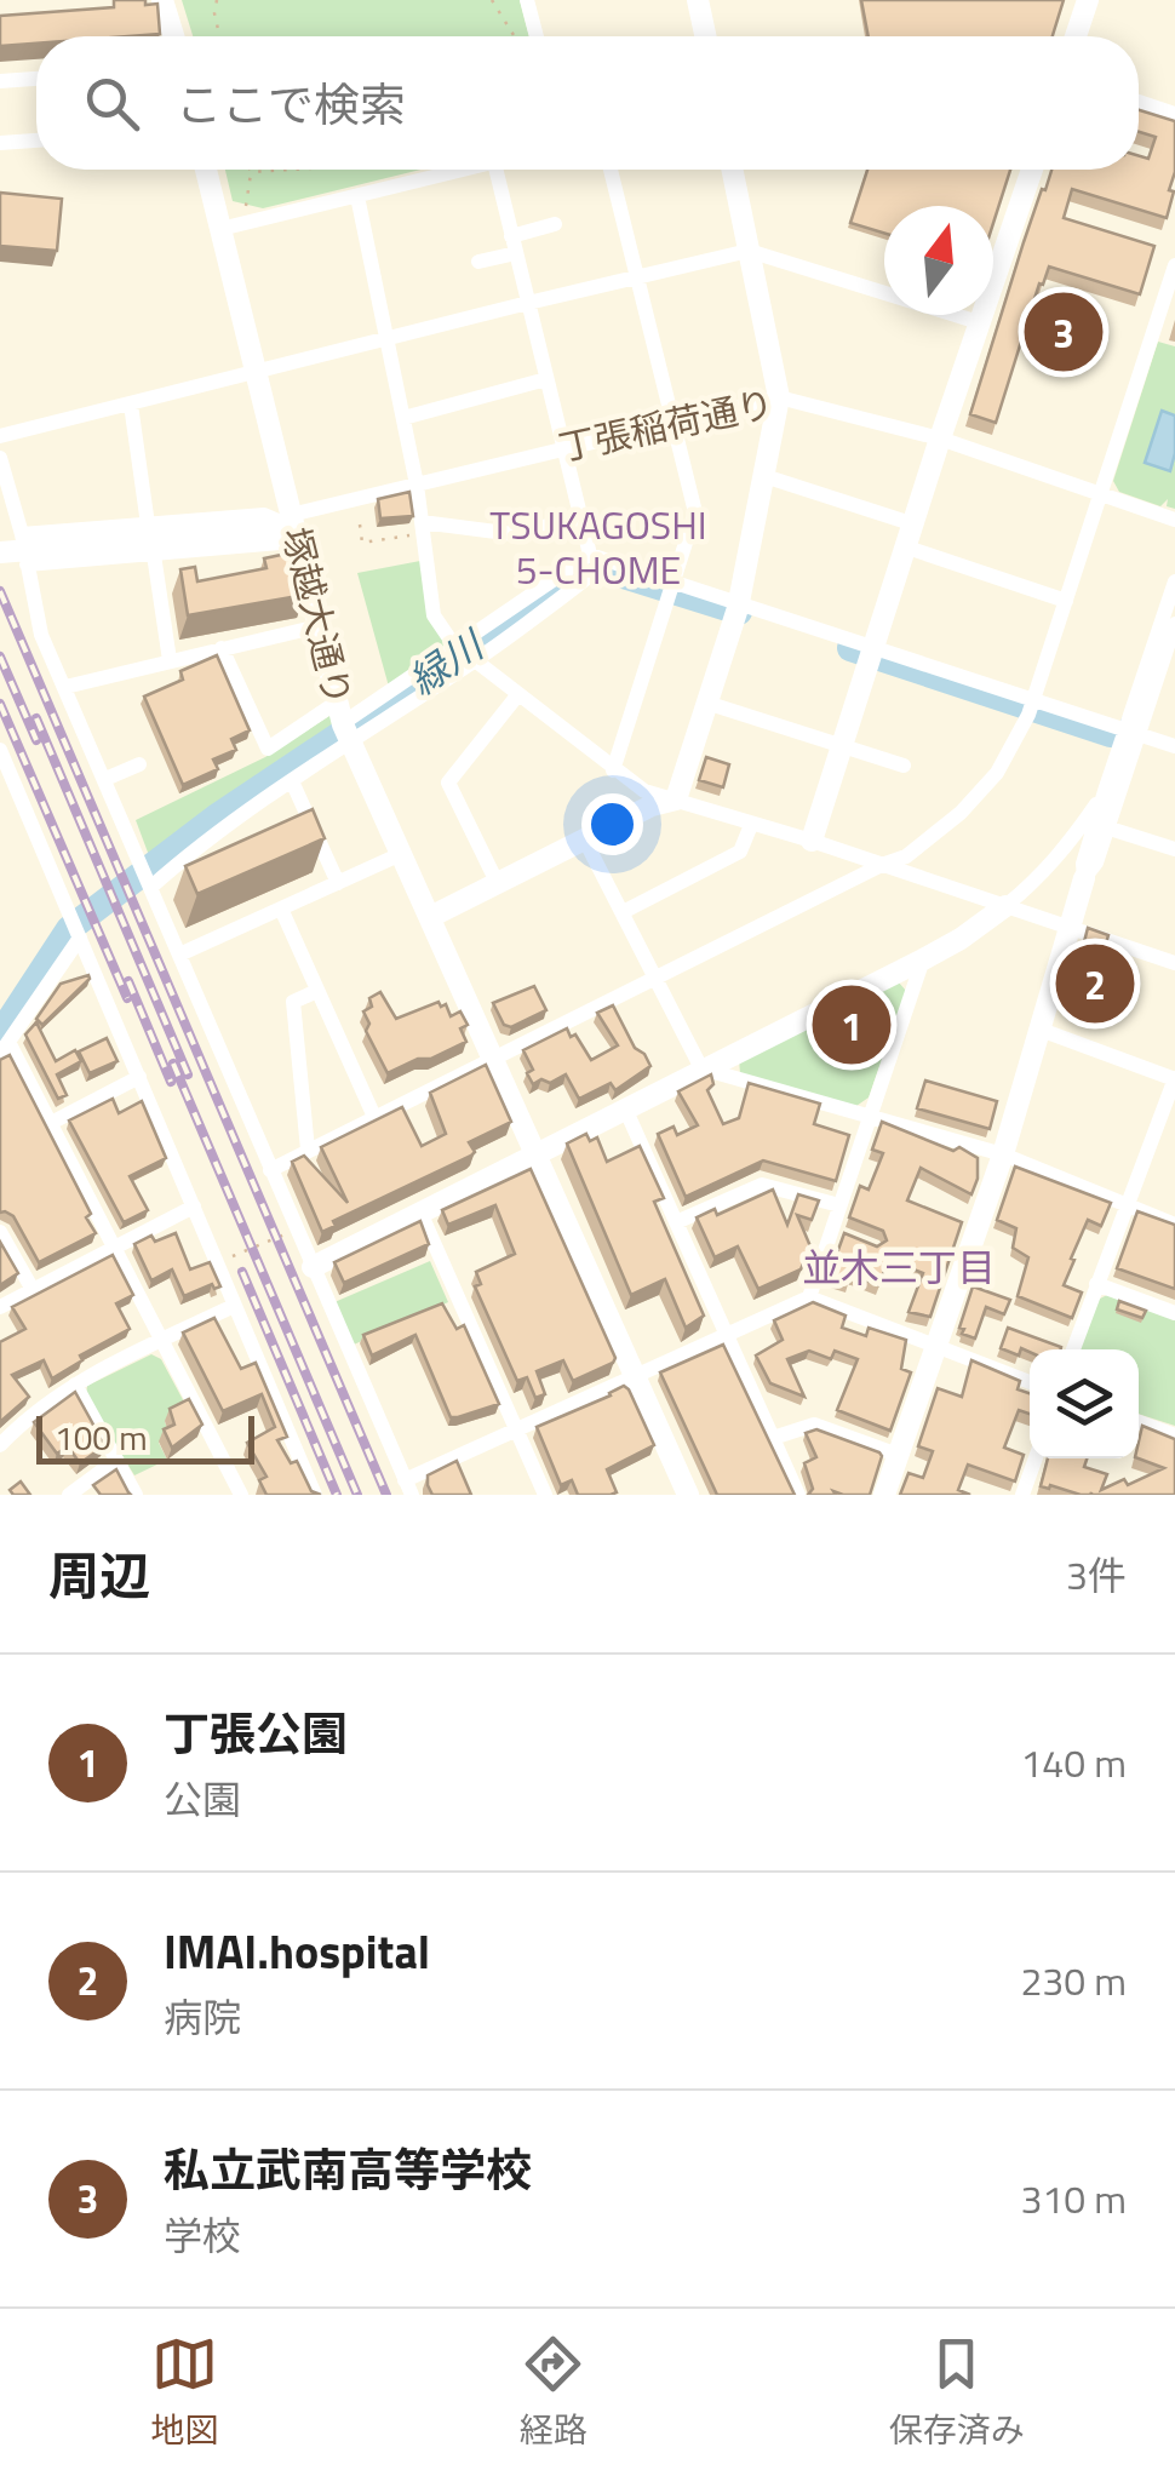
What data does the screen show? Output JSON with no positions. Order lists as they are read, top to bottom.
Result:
{
  "streets": {
    "street": ["丁張稲荷通り", "塚越大通り"]
  },
  "crossings": [
    ["丁張稲荷通り", "塚越大通り"]
  ],
  "districts": ["TSUKAGOSHI 5-CHOME", "並木三丁目"],
  "water": ["緑川"],
  "scale_bar": "100 m",
  "north": "top",
  "page": {
    "search": "ここで検索",
    "pins": ["3", "2", "1"],
    "scale": "100 m",
    "heading": ["周辺", "3件"],
    "list": [
      {
        "mark": "1",
        "name": "丁張公園",
        "note": "公園",
        "value": "140 m"
      },
      {
        "mark": "2",
        "name": "IMAI.hospital",
        "note": "病院",
        "value": "230 m"
      },
      {
        "mark": "3",
        "name": "私立武南高等学校",
        "note": "学校",
        "value": "310 m"
      }
    ],
    "nav": ["地図", "経路", "保存済み"]
  }
}
